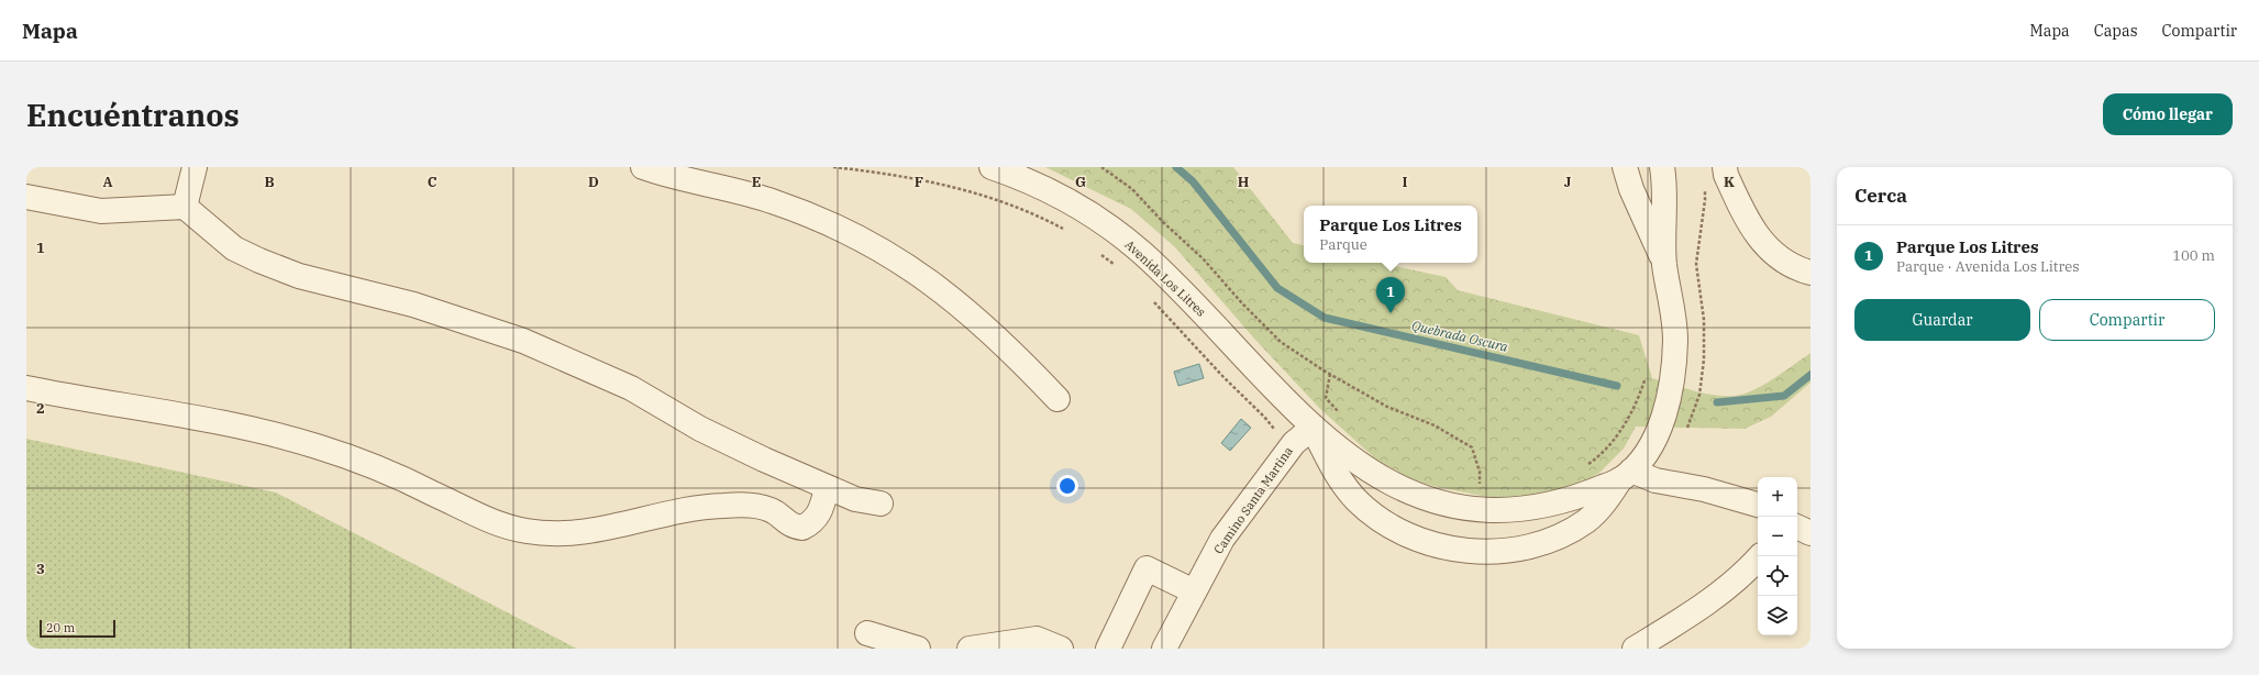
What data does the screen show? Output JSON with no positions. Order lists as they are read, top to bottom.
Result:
{
  "streets": {
    "street": ["Avenida Los Litres", "Camino Santa Martina"]
  },
  "crossings": [
    ["Avenida Los Litres", "Camino Santa Martina"]
  ],
  "water": ["Quebrada Oscura"],
  "scale_bar": "20 m",
  "page": {
    "header": "Mapa",
    "nav": ["Mapa", "Capas", "Compartir"],
    "buttons": [
      "Cómo llegar",
      ["Guardar", "Compartir"]
    ],
    "title": "Encuéntranos",
    "heading": "Cerca",
    "popup": ["Parque Los Litres", "Parque"],
    "list": [
      {
        "mark": "1",
        "name": "Parque Los Litres",
        "note": "Parque · Avenida Los Litres",
        "value": "100 m"
      }
    ],
    "pins": "1",
    "map_buttons": ["+", "−"],
    "scale": "20 m"
  },
  "grid": {
    "columns": [
      "A",
      "B",
      "C",
      "D",
      "E",
      "F",
      "G",
      "H",
      "I",
      "J",
      "K"
    ],
    "rows": ["1", "2", "3"]
  }
}
